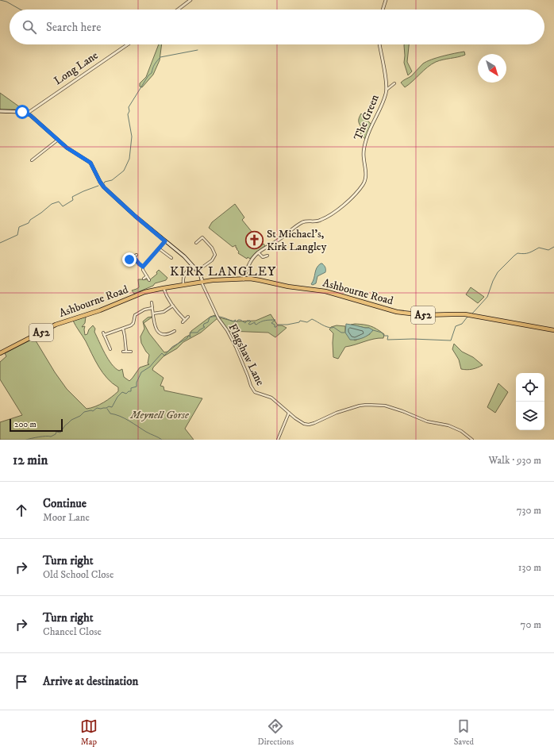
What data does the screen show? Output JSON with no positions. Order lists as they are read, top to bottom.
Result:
{
  "streets": {
    "highway": ["Ashbourne Road", "A52"],
    "street": ["Long Lane", "The Green", "Flagshaw Lane"]
  },
  "crossings": [
    ["Ashbourne Road", "Flagshaw Lane"]
  ],
  "districts": ["KIRK LANGLEY"],
  "parks": ["Meynell Gorse"],
  "places": {
    "church": ["St Michael's, Kirk Langley"]
  },
  "scale_bar": "200 m",
  "north": "bottom right",
  "page": {
    "search": "Search here",
    "scale": "200 m",
    "heading": ["12 min", "Walk · 930 m"],
    "list": [
      ["Continue", "Moor Lane", "730 m"],
      ["Turn right", "Old School Close", "130 m"],
      ["Turn right", "Chancel Close", "70 m"],
      "Arrive at destination"
    ],
    "nav": ["Map", "Directions", "Saved"]
  }
}
